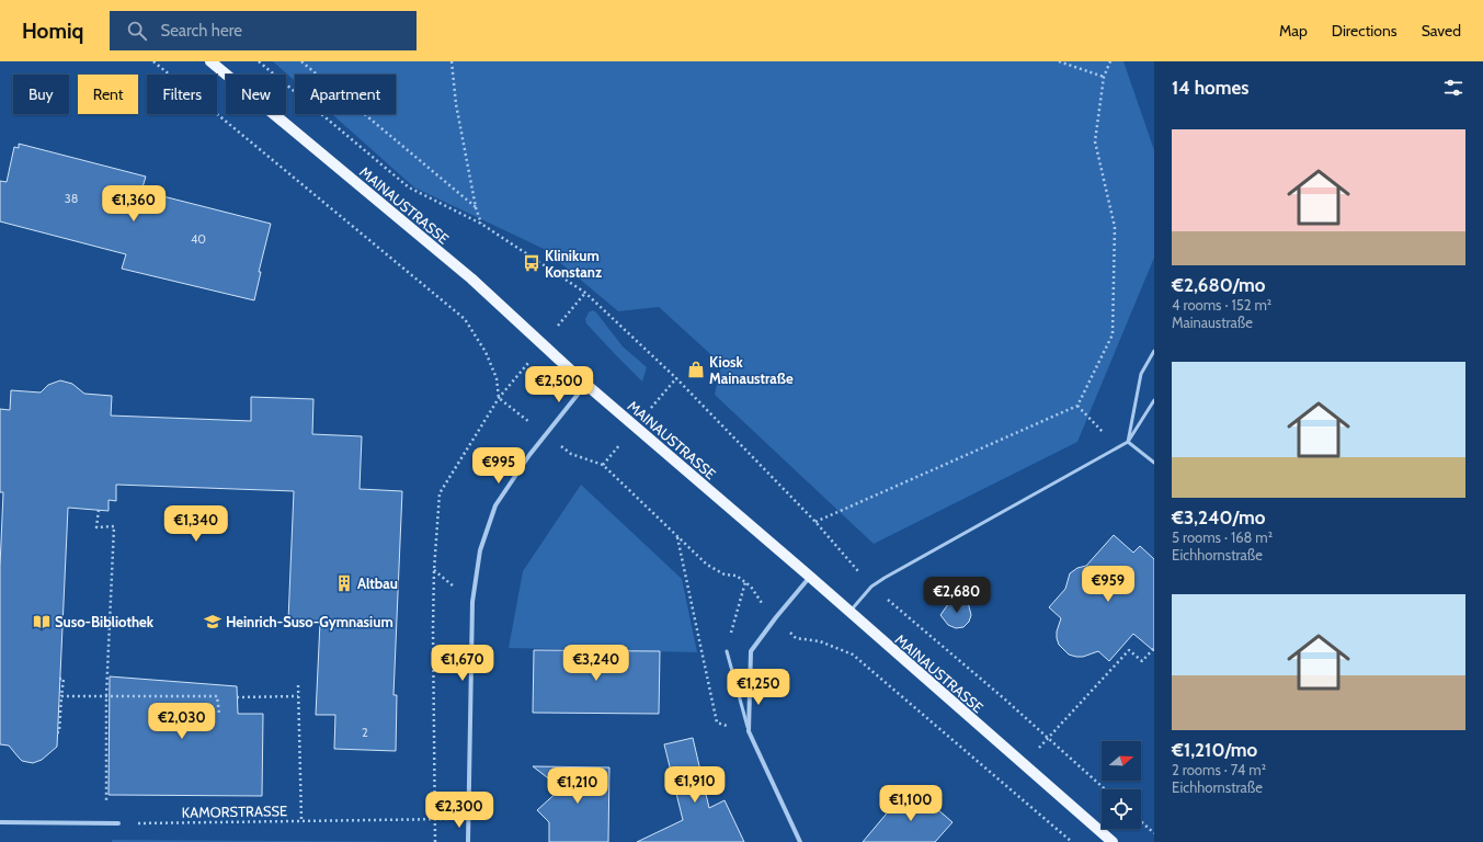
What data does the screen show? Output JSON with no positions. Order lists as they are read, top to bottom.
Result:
{
  "streets": {
    "main road": ["MAINAUSTRASSE"],
    "path": ["KAMORSTRASSE"]
  },
  "places": {
    "bus stop": ["Klinikum Konstanz"],
    "shop": ["Kiosk Mainaustraße"],
    "building": ["Altbau"],
    "library": ["Suso-Bibliothek"],
    "school or university": ["Heinrich-Suso-Gymnasium"]
  },
  "house_numbers": ["38", "40", "2"],
  "north": "right",
  "page": {
    "header": "Homiq",
    "search": "Search here",
    "nav": ["Map", "Directions", "Saved"],
    "heading": "14 homes",
    "chip": [
      "Buy",
      "Rent",
      "Filters",
      "New",
      "Apartment"
    ],
    "list": [
      {
        "name": "€2,680/mo",
        "note": "4 rooms · 152 m² · Mainaustraße"
      },
      {
        "name": "€3,240/mo",
        "note": "5 rooms · 168 m² · Eichhornstraße"
      },
      {
        "name": "€1,210/mo",
        "note": "2 rooms · 74 m² · Eichhornstraße"
      }
    ],
    "price": [
      "€1,360",
      "€2,500",
      "€995",
      "€1,340",
      "€959",
      "€2,680",
      "€1,670",
      "€3,240",
      "€1,250",
      "€2,030",
      "€1,910",
      "€1,210",
      "€1,100",
      "€2,300"
    ]
  }
}
